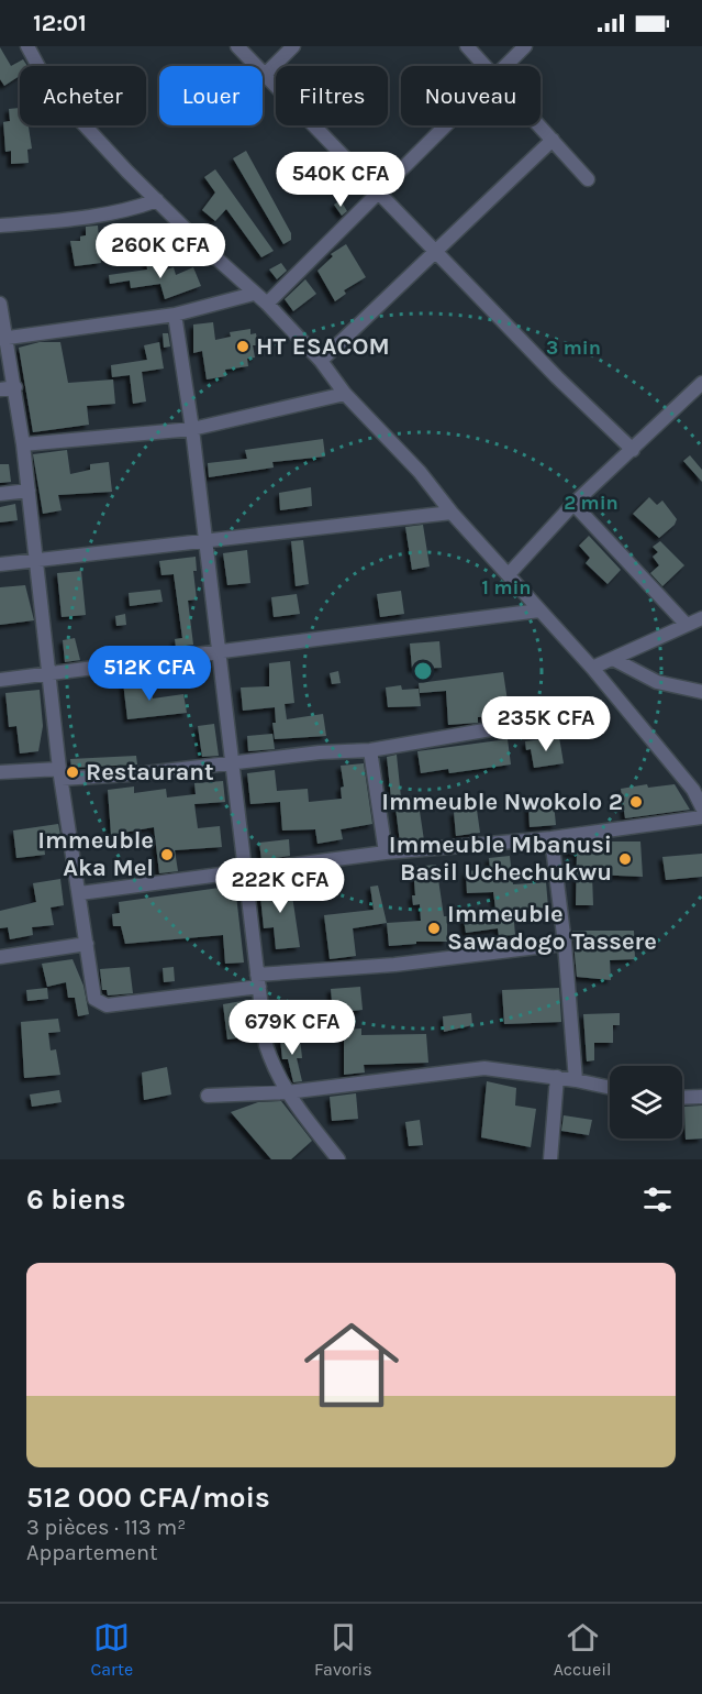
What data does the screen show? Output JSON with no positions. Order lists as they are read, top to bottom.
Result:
{
  "places": [
    "HT ESACOM",
    "Restaurant",
    "Immeuble Nwokolo 2",
    "Immeuble Aka Mel",
    "Immeuble Mbanusi Basil Uchechukwu",
    "Immeuble Sawadogo Tassere"
  ],
  "page": {
    "status": "12:01",
    "chip": [
      "Acheter",
      "Louer",
      "Filtres",
      "Nouveau"
    ],
    "price": [
      "540K CFA",
      "260K CFA",
      "512K CFA",
      "235K CFA",
      "222K CFA",
      "679K CFA"
    ],
    "heading": "6 biens",
    "list": [
      {
        "name": "512 000 CFA/mois",
        "note": "3 pièces · 113 m² · Appartement"
      }
    ],
    "tabs": ["Carte", "Favoris", "Accueil"]
  },
  "rings": ["3 min", "2 min", "1 min"]
}
